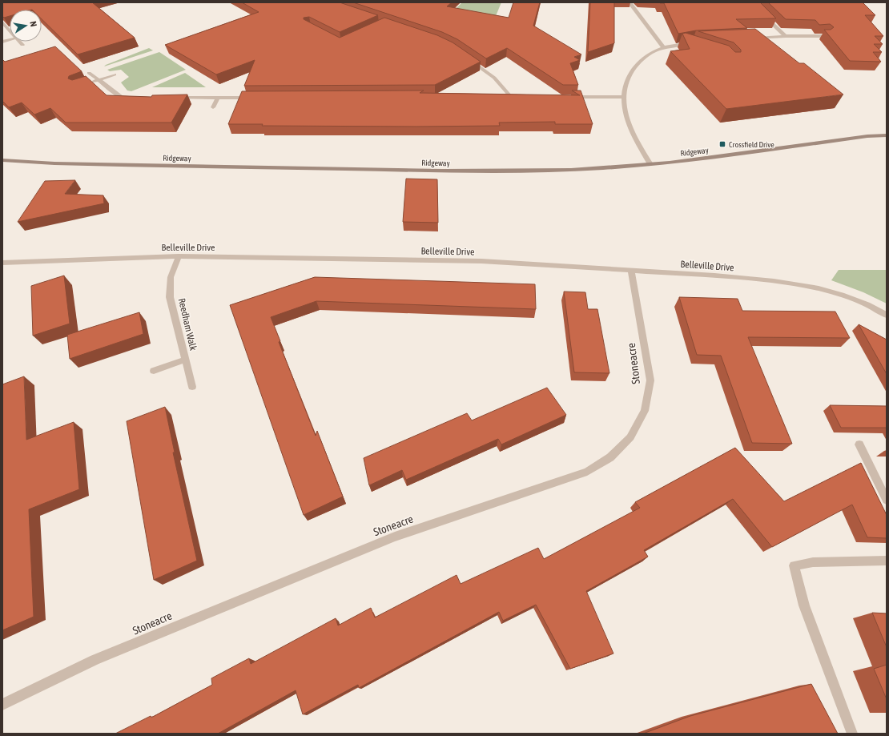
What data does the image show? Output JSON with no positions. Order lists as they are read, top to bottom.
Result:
{
  "streets": {
    "street": [
      "Ridgeway",
      "Belleville Drive",
      "Reedham Walk",
      "Stoneacre"
    ]
  },
  "crossings": [
    ["Belleville Drive", "Reedham Walk"],
    ["Belleville Drive", "Stoneacre"]
  ],
  "places": {
    "transit": ["Crossfield Drive"]
  },
  "north": "right"
}
